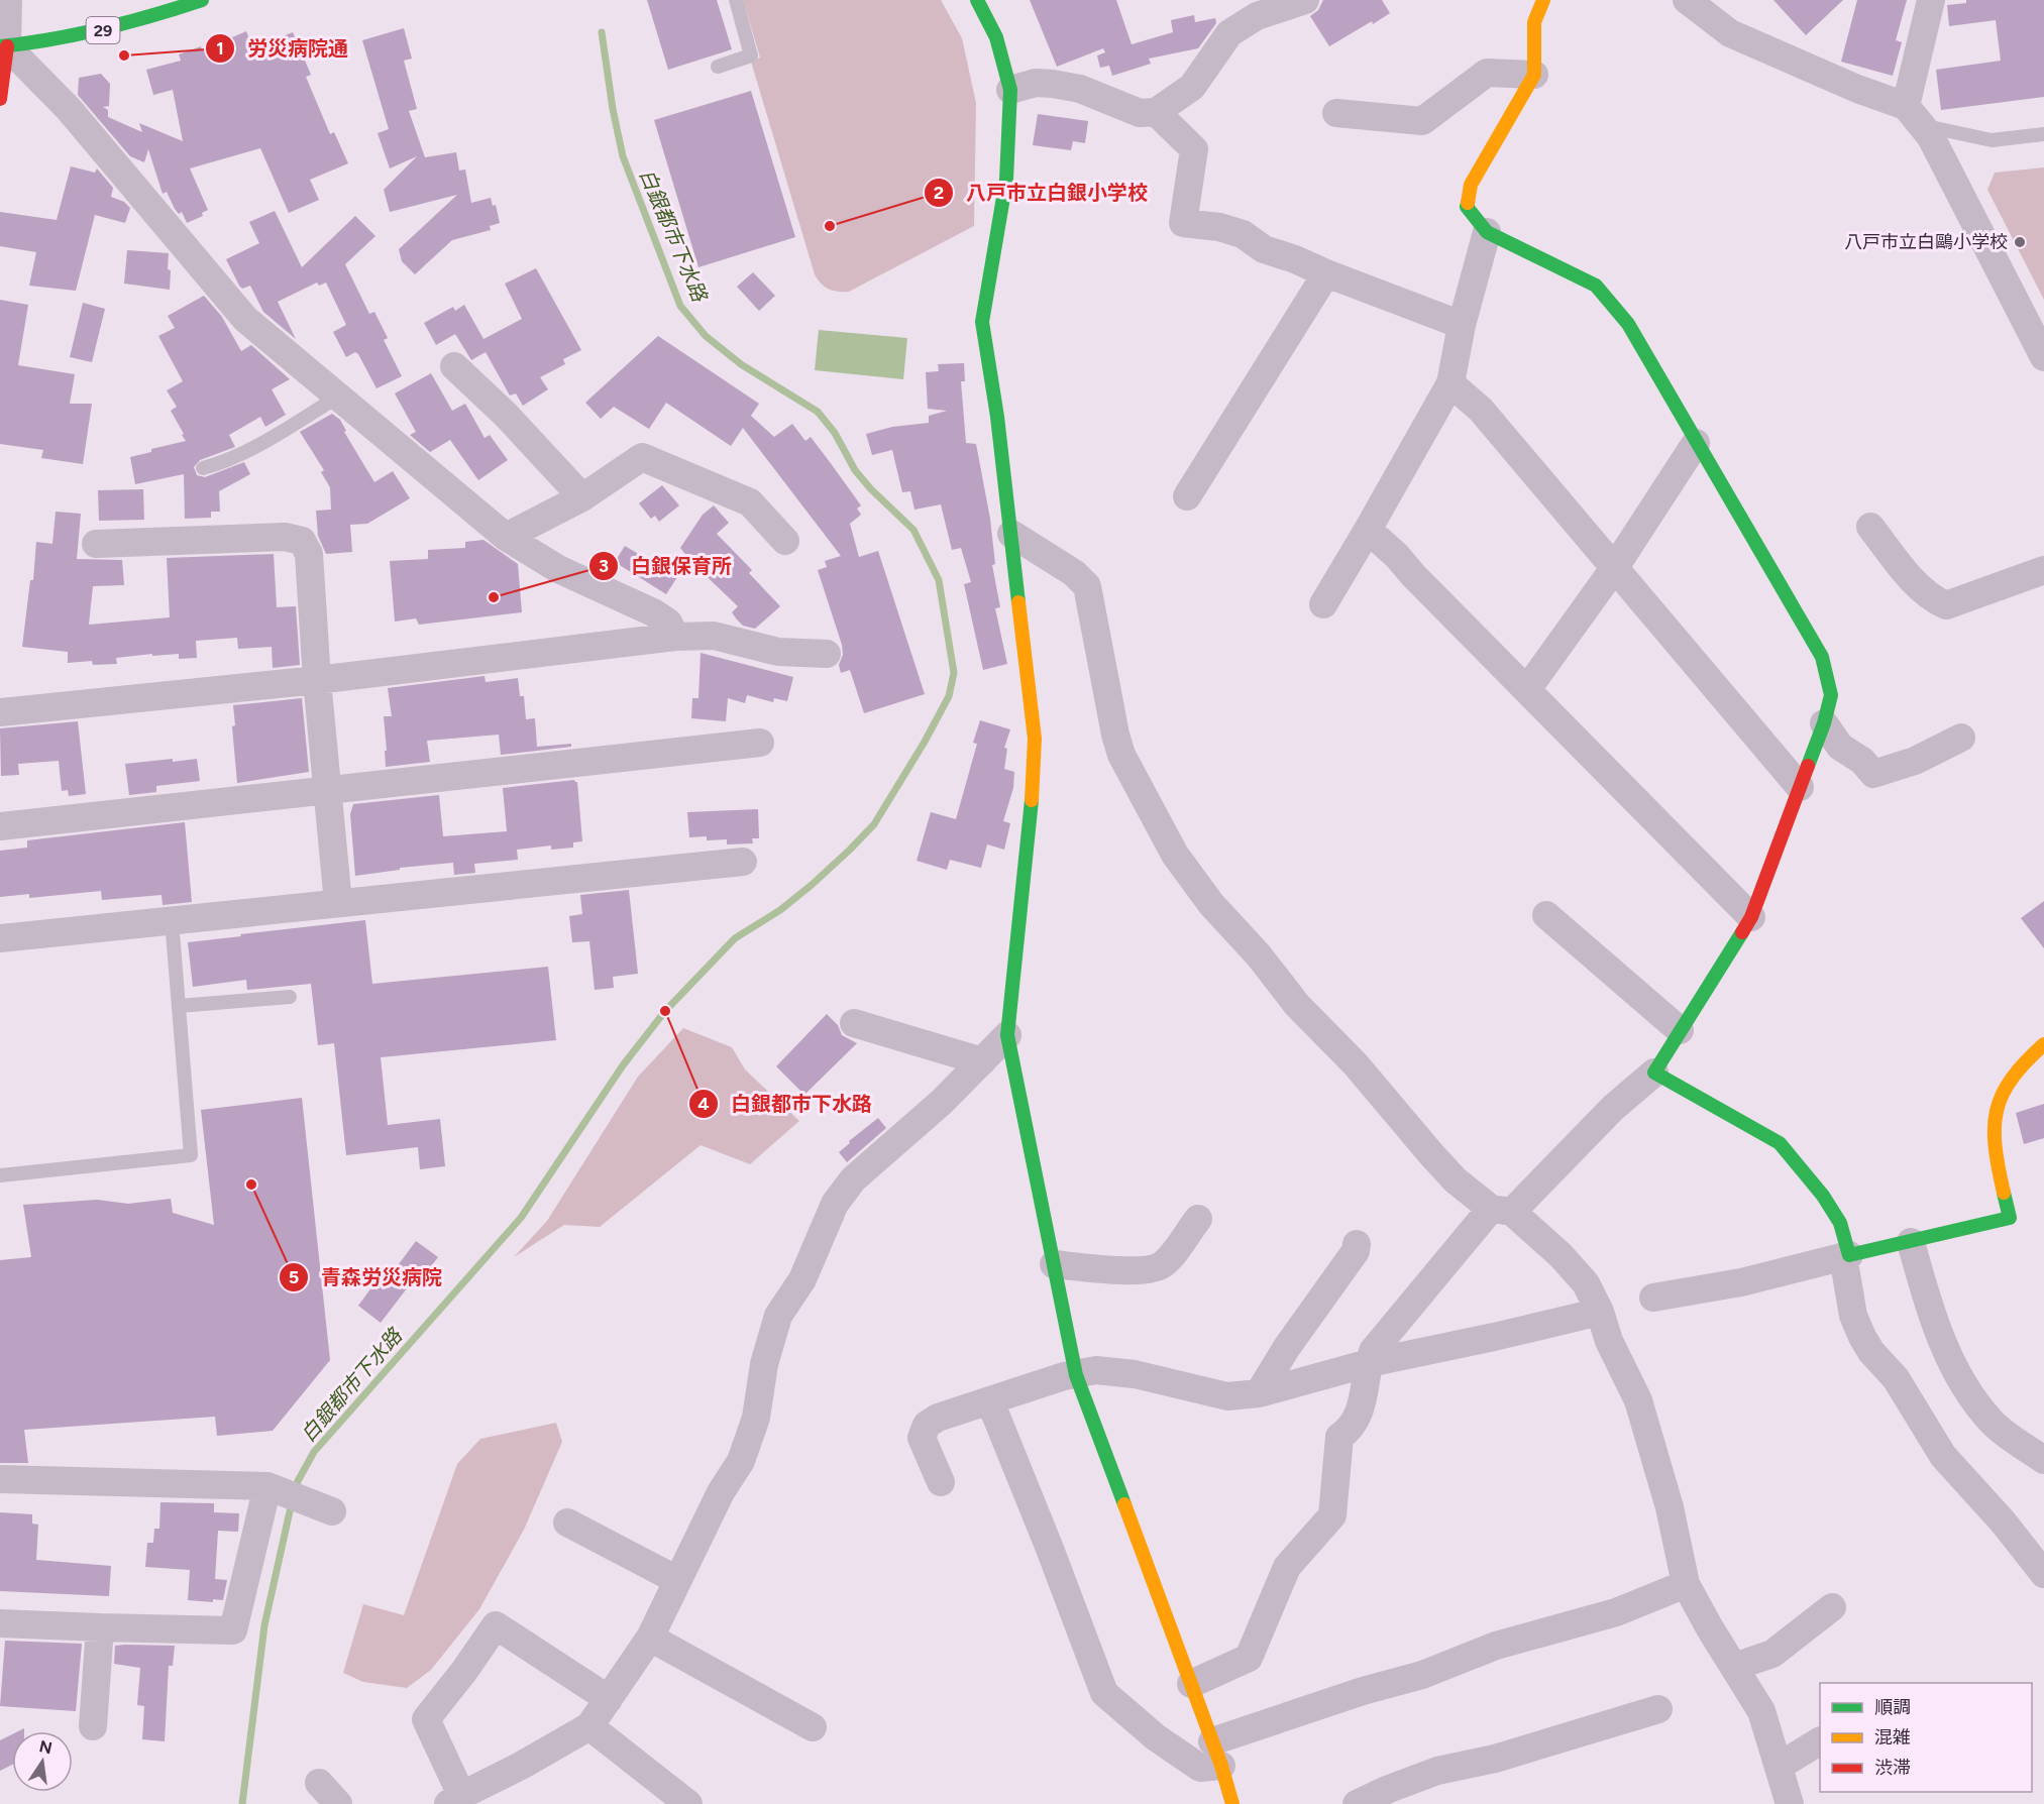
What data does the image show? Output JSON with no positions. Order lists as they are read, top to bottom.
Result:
{
  "streets": {
    "street": ["29"]
  },
  "water": ["白銀都市下水路"],
  "places": [
    "労災病院通",
    "八戸市立白銀小学校",
    "八戸市立白鷗小学校",
    "白銀保育所",
    "白銀都市下水路",
    "青森労災病院"
  ],
  "legend": ["順調", "混雑", "渋滞"],
  "north": "top"
}
